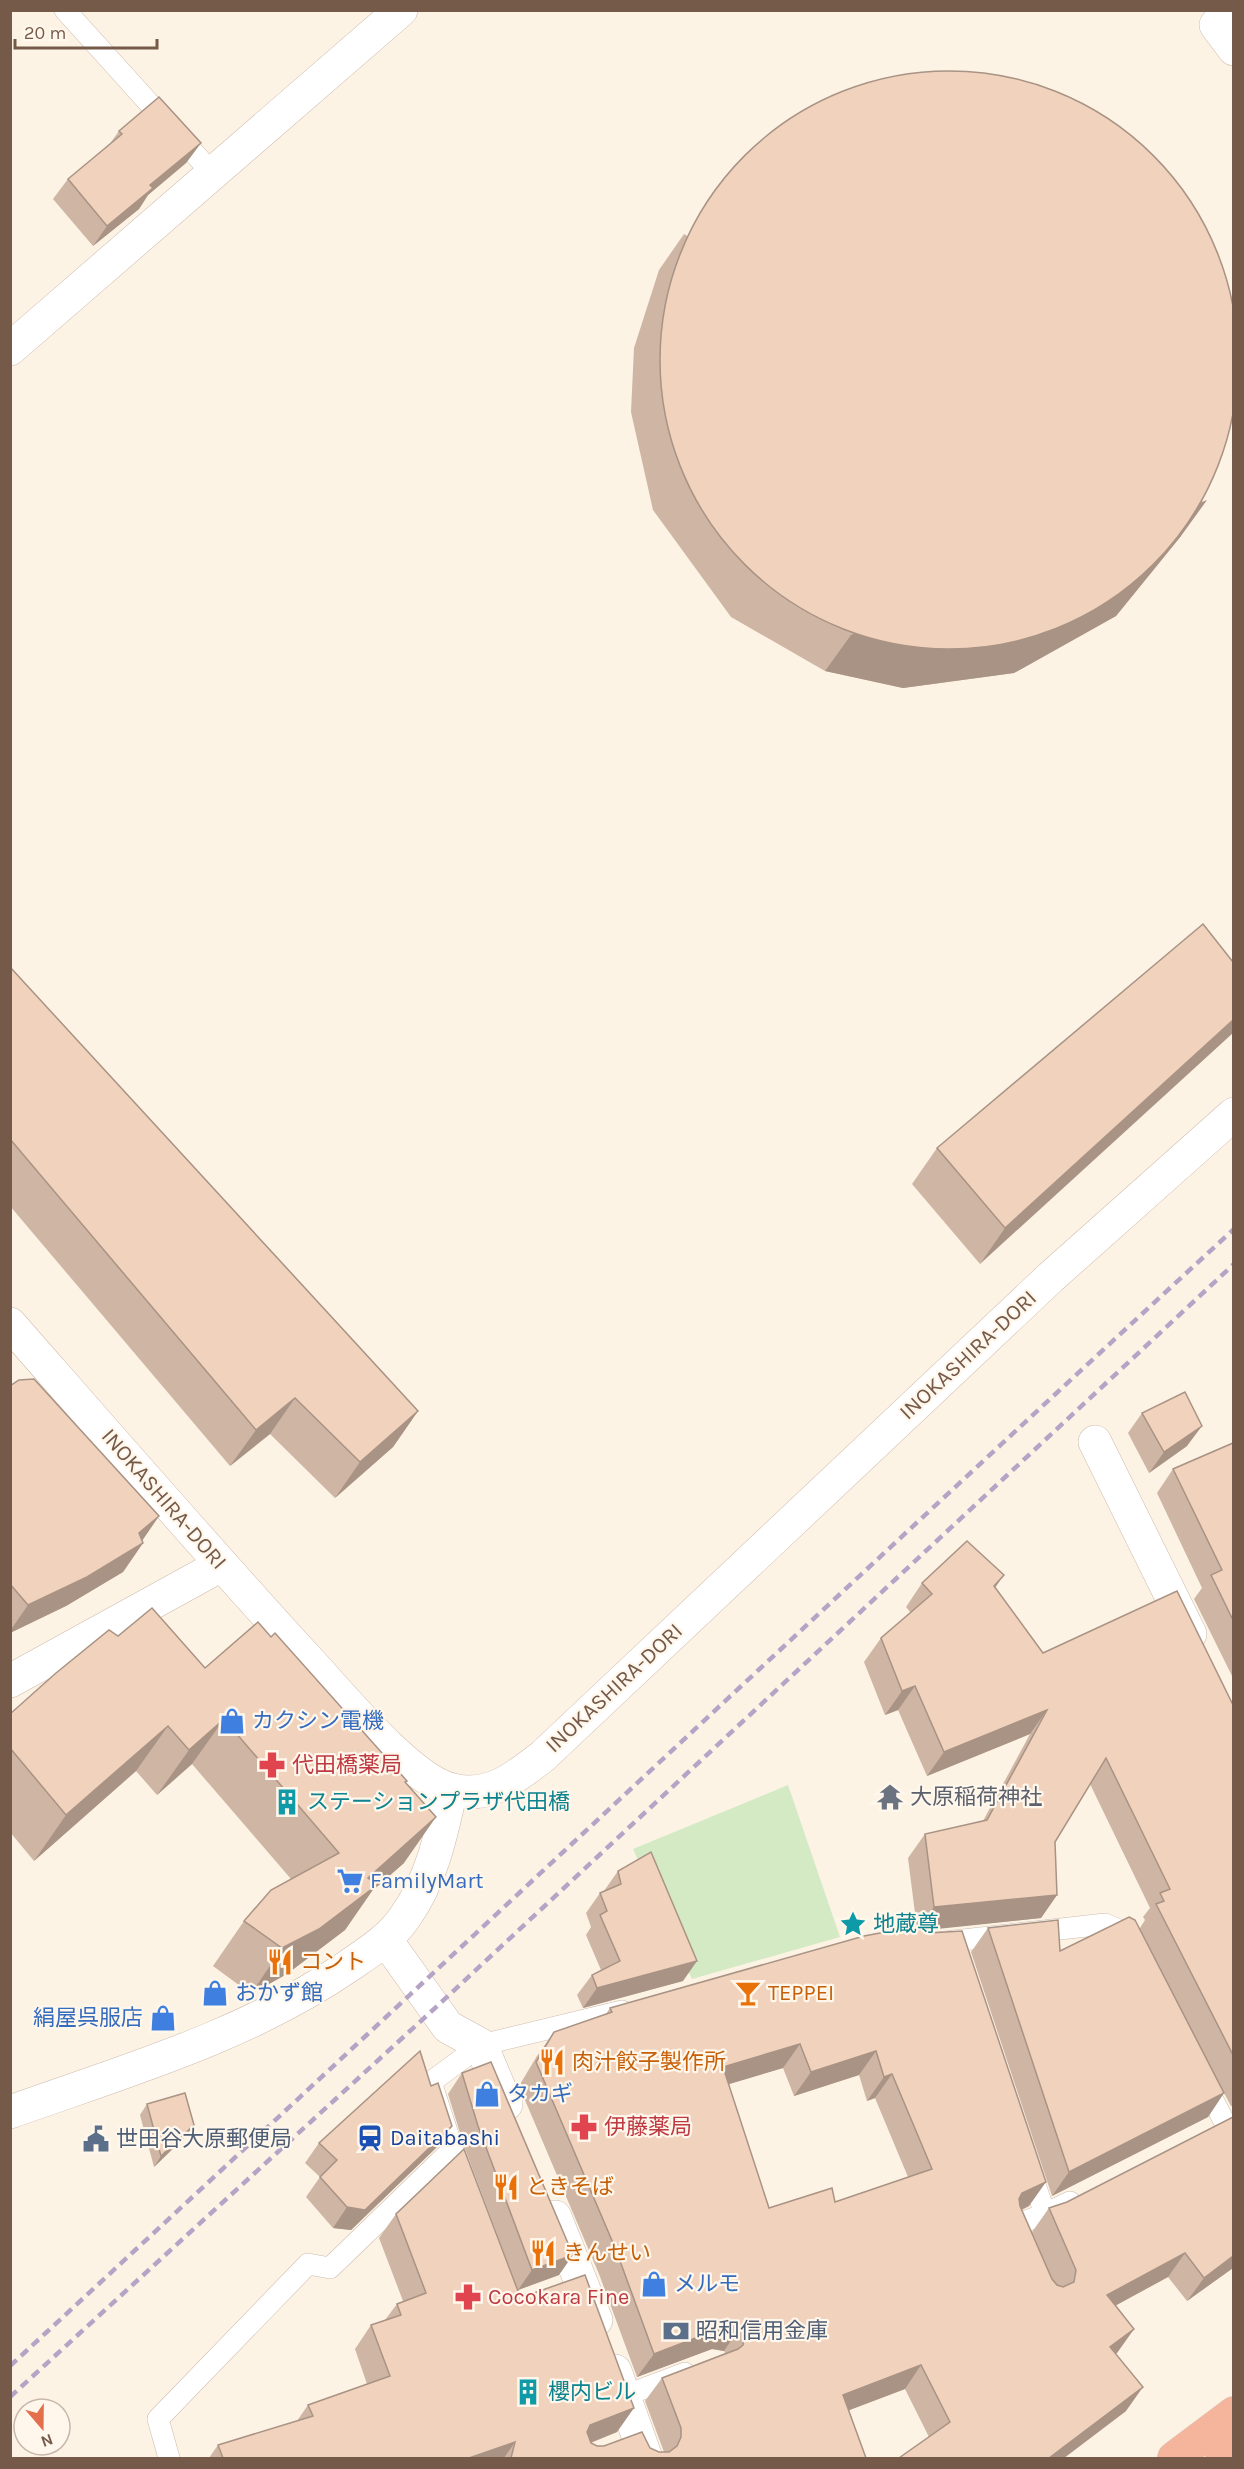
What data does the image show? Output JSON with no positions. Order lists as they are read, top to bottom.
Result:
{
  "streets": {
    "street": ["INOKASHIRA-DORI"]
  },
  "places": {
    "shop": [
      "カクシン電機",
      "おかず館",
      "絹屋呉服店",
      "タカギ",
      "メルモ"
    ],
    "pharmacy": ["代田橋薬局", "伊藤薬局", "Cocokara Fine"],
    "temple": ["大原稲荷神社"],
    "building": ["ステーションプラザ代田橋", "櫻内ビル"],
    "supermarket": ["FamilyMart"],
    "place": ["地蔵尊"],
    "restaurant": [
      "コント",
      "肉汁餃子製作所",
      "ときそば",
      "きんせい"
    ],
    "bar": ["TEPPEI"],
    "station": ["Daitabashi"],
    "public building": ["世田谷大原郵便局"],
    "bank": ["昭和信用金庫"]
  },
  "scale_bar": "20 m",
  "north": "bottom"
}
